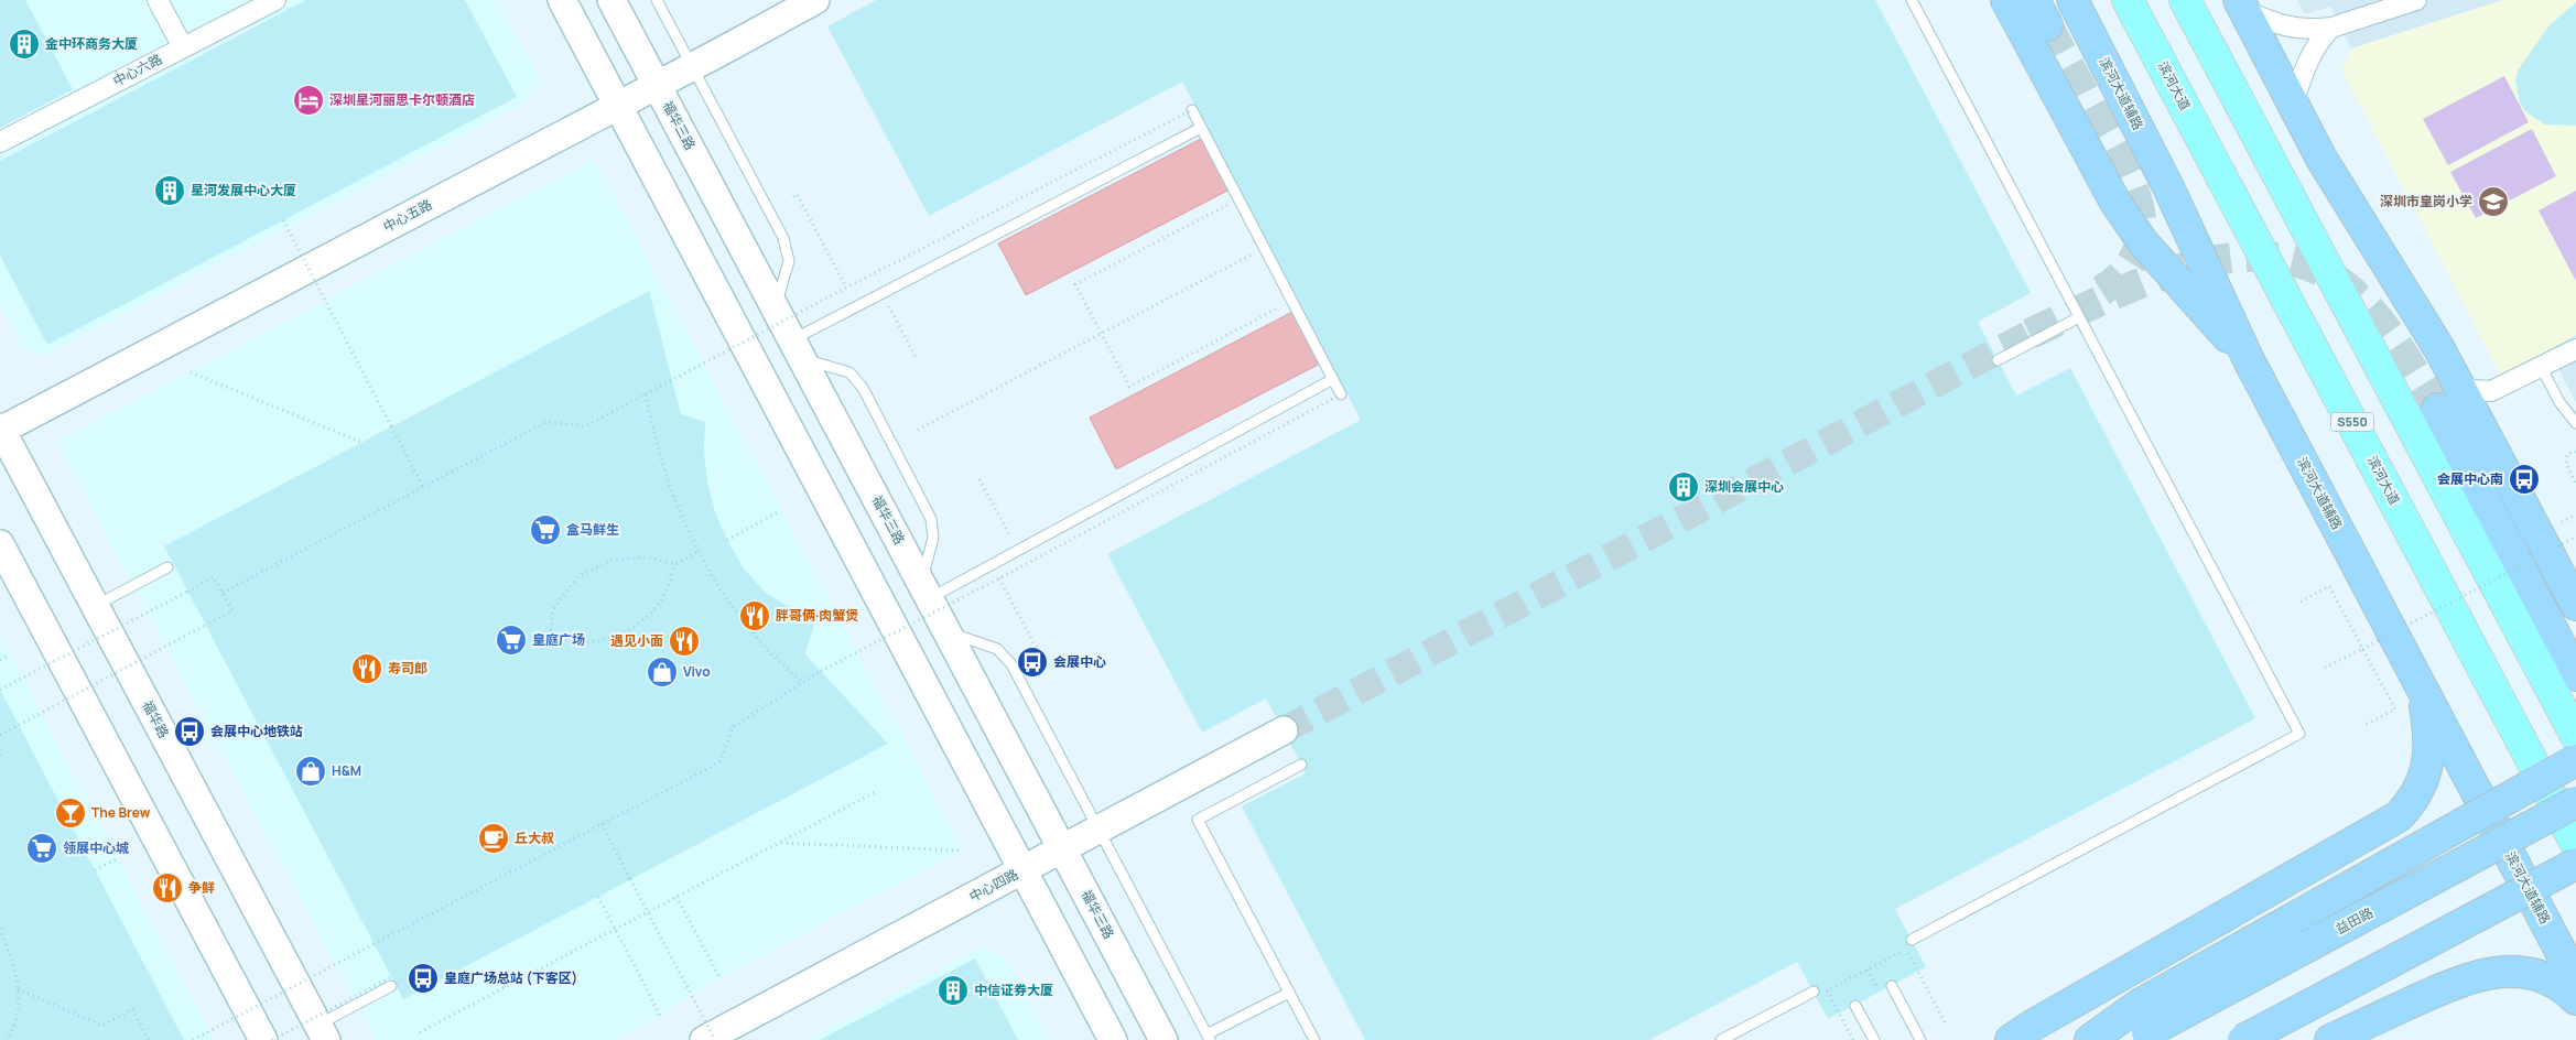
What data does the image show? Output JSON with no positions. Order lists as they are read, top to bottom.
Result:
{
  "streets": {
    "highway": ["滨河大道", "S550"],
    "main road": ["滨河大道辅路", "益田路"],
    "street": [
      "中心六路",
      "福华三路",
      "中心五路",
      "福华路",
      "中心四路"
    ]
  },
  "crossings": [
    ["福华三路", "中心五路"],
    ["福华三路", "中心四路"],
    ["中心五路", "福华路"]
  ],
  "places": {
    "building": [
      "金中环商务大厦",
      "星河发展中心大厦",
      "深圳会展中心",
      "中信证券大厦"
    ],
    "hotel": ["深圳星河丽思卡尔顿酒店"],
    "school or university": ["深圳市皇岗小学"],
    "bus stop": [
      "会展中心南",
      "会展中心",
      "会展中心地铁站",
      "皇庭广场总站 (下客区)"
    ],
    "supermarket": ["盒马鲜生", "皇庭广场", "领展中心城"],
    "restaurant": [
      "胖哥俩·肉蟹煲",
      "遇见小面",
      "寿司郎",
      "争鲜"
    ],
    "shop": ["Vivo", "H&M"],
    "bar": ["The Brew"],
    "cafe": ["丘大叔"]
  }
}
